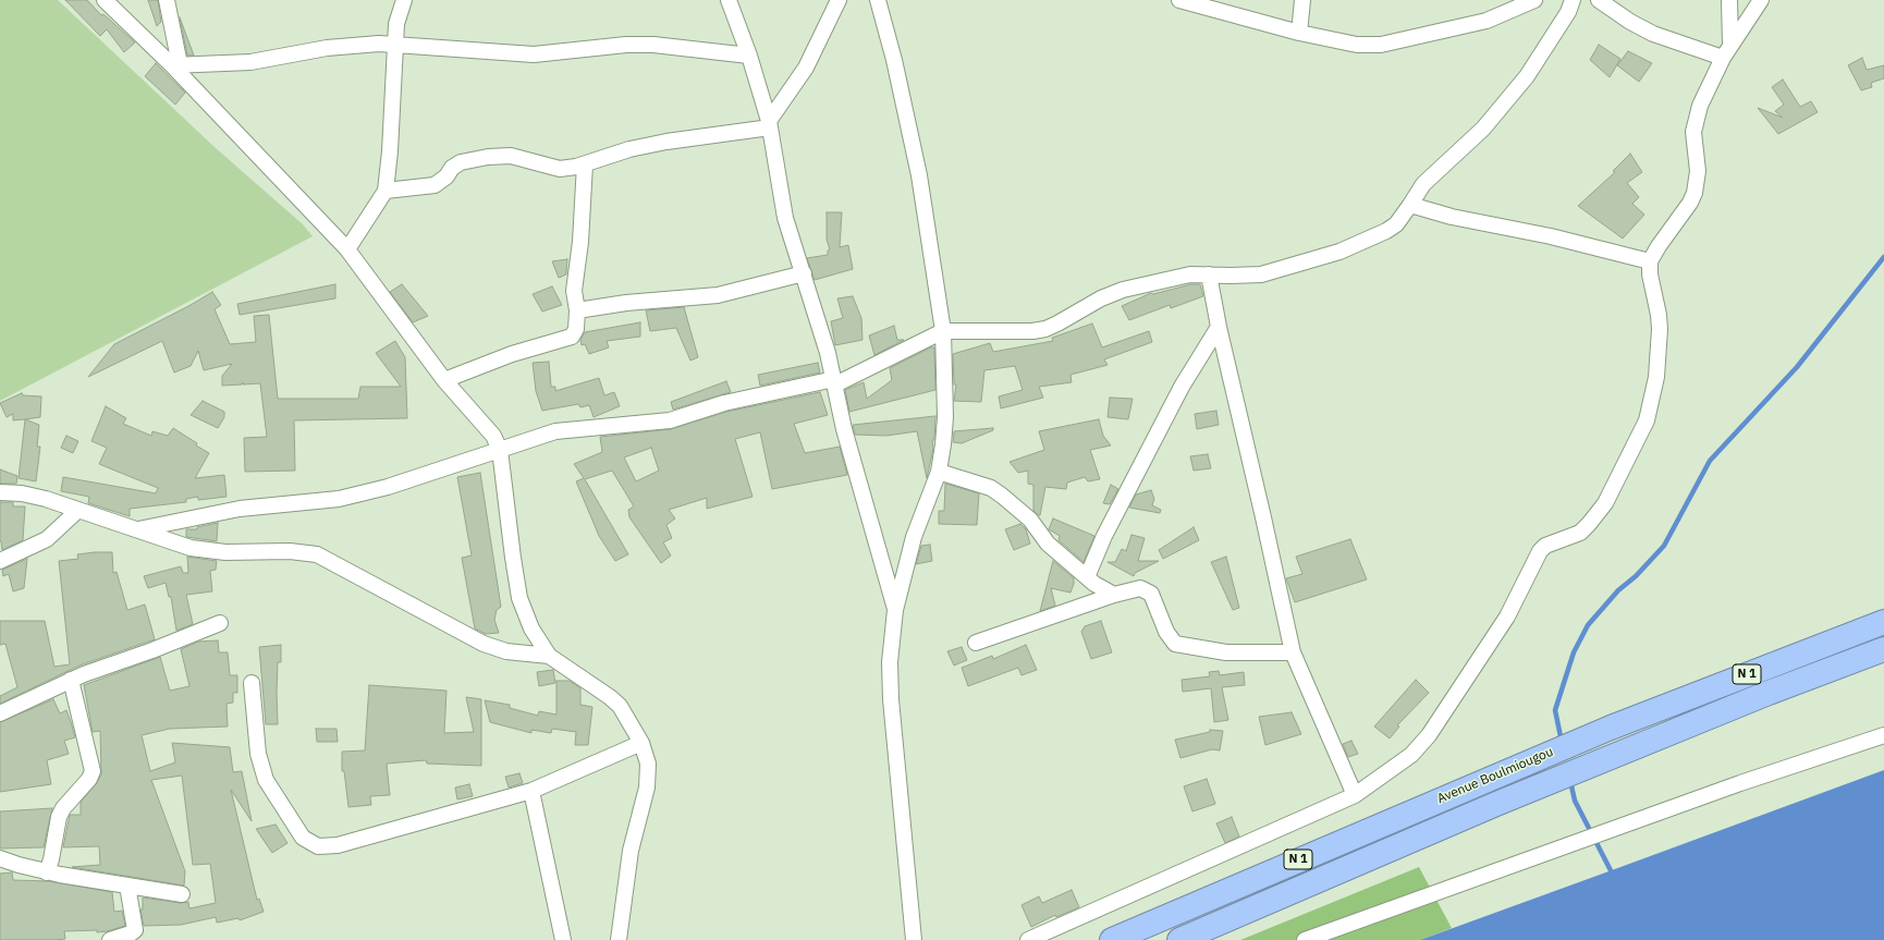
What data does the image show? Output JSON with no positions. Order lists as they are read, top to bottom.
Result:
{
  "streets": {
    "highway": ["N 1", "Avenue Boulmiougou"]
  }
}
